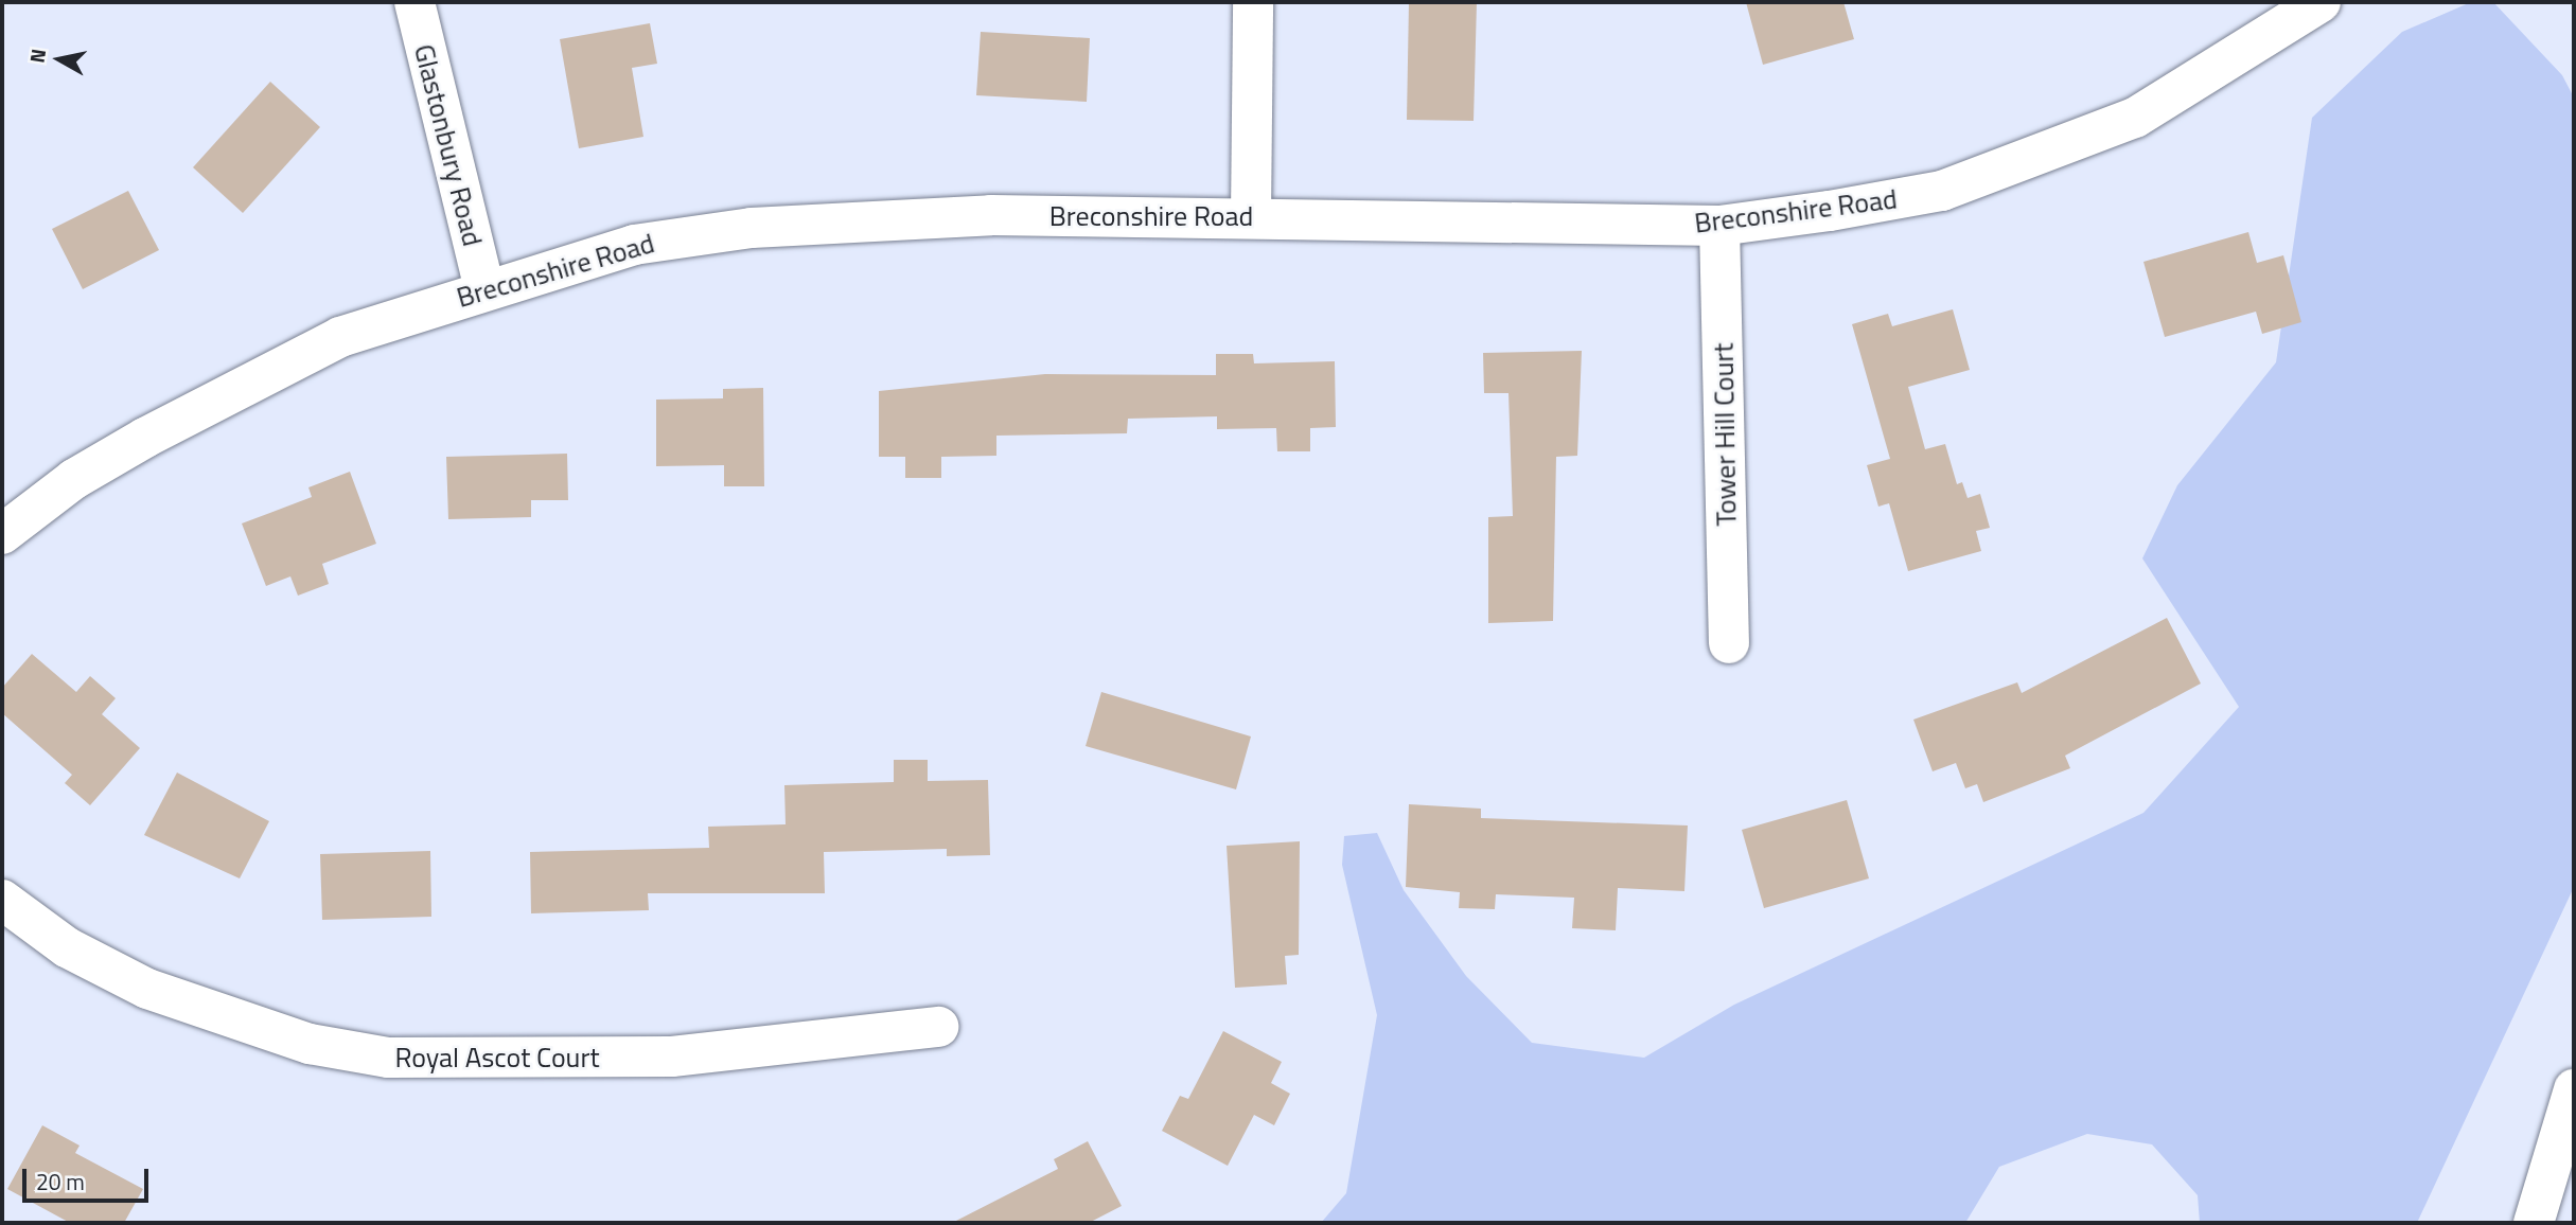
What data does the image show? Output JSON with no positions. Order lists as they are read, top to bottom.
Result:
{
  "streets": {
    "street": [
      "Glastonbury Road",
      "Breconshire Road",
      "Tower Hill Court",
      "Royal Ascot Court"
    ]
  },
  "crossings": [
    ["Glastonbury Road", "Breconshire Road"],
    ["Breconshire Road", "Tower Hill Court"]
  ],
  "scale_bar": "20 m",
  "north": "left"
}
